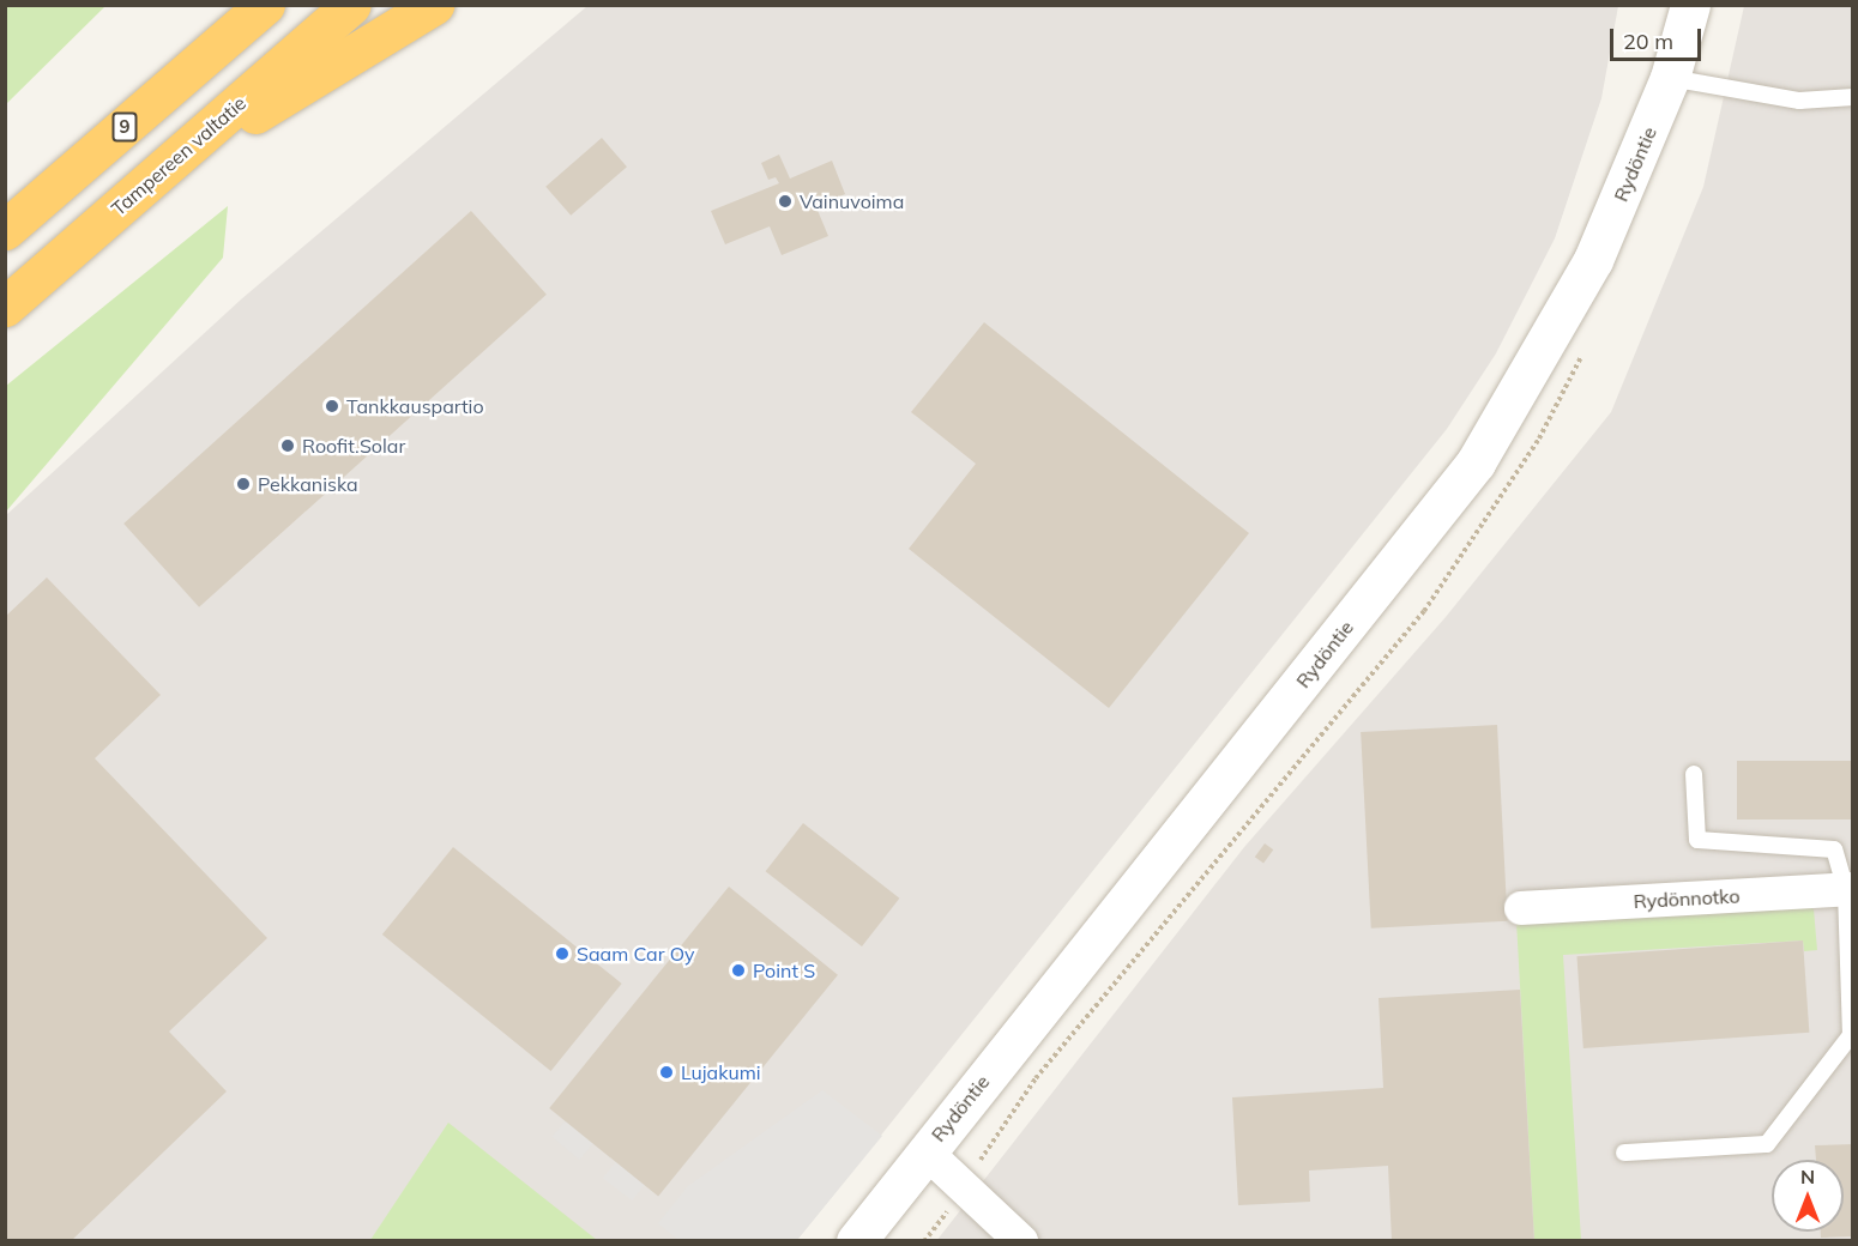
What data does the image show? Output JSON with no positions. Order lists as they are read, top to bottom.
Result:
{
  "streets": {
    "highway": ["9", "Tampereen valtatie"],
    "street": ["Rydöntie", "Rydönnotko"]
  },
  "places": [
    "Vainuvoima",
    "Tankkauspartio",
    "Roofit.Solar",
    "Pekkaniska",
    "Saam Car Oy",
    "Point S",
    "Lujakumi"
  ],
  "scale_bar": "20 m",
  "north": "top"
}
